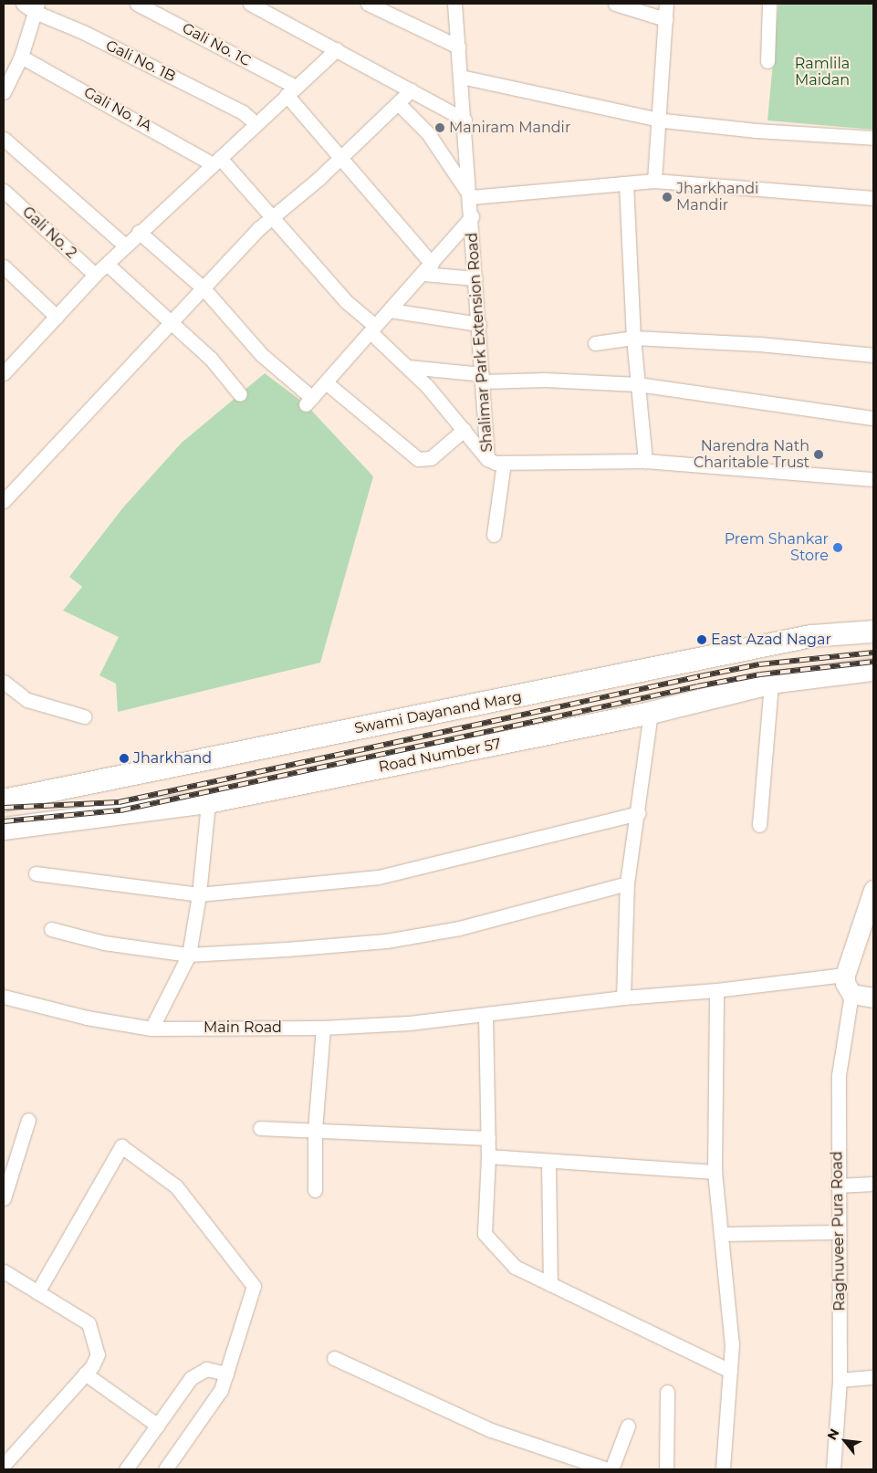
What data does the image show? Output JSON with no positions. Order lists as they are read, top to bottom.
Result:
{
  "streets": {
    "main road": ["Swami Dayanand Marg", "Road Number 57"],
    "street": [
      "Gali No. 1C",
      "Gali No. 1B",
      "Gali No. 1A",
      "Gali No. 2",
      "Shalimar Park Extension Road",
      "Main Road",
      "Raghuveer Pura Road"
    ]
  },
  "crossings": [
    ["Gali No. 1A", "Shalimar Park Extension Road"]
  ],
  "parks": ["Ramlila Maidan"],
  "places": [
    "Maniram Mandir",
    "Jharkhandi Mandir",
    "Narendra Nath Charitable Trust",
    "Prem Shankar Store",
    "East Azad Nagar",
    "Jharkhand"
  ],
  "north": "top left"
}
